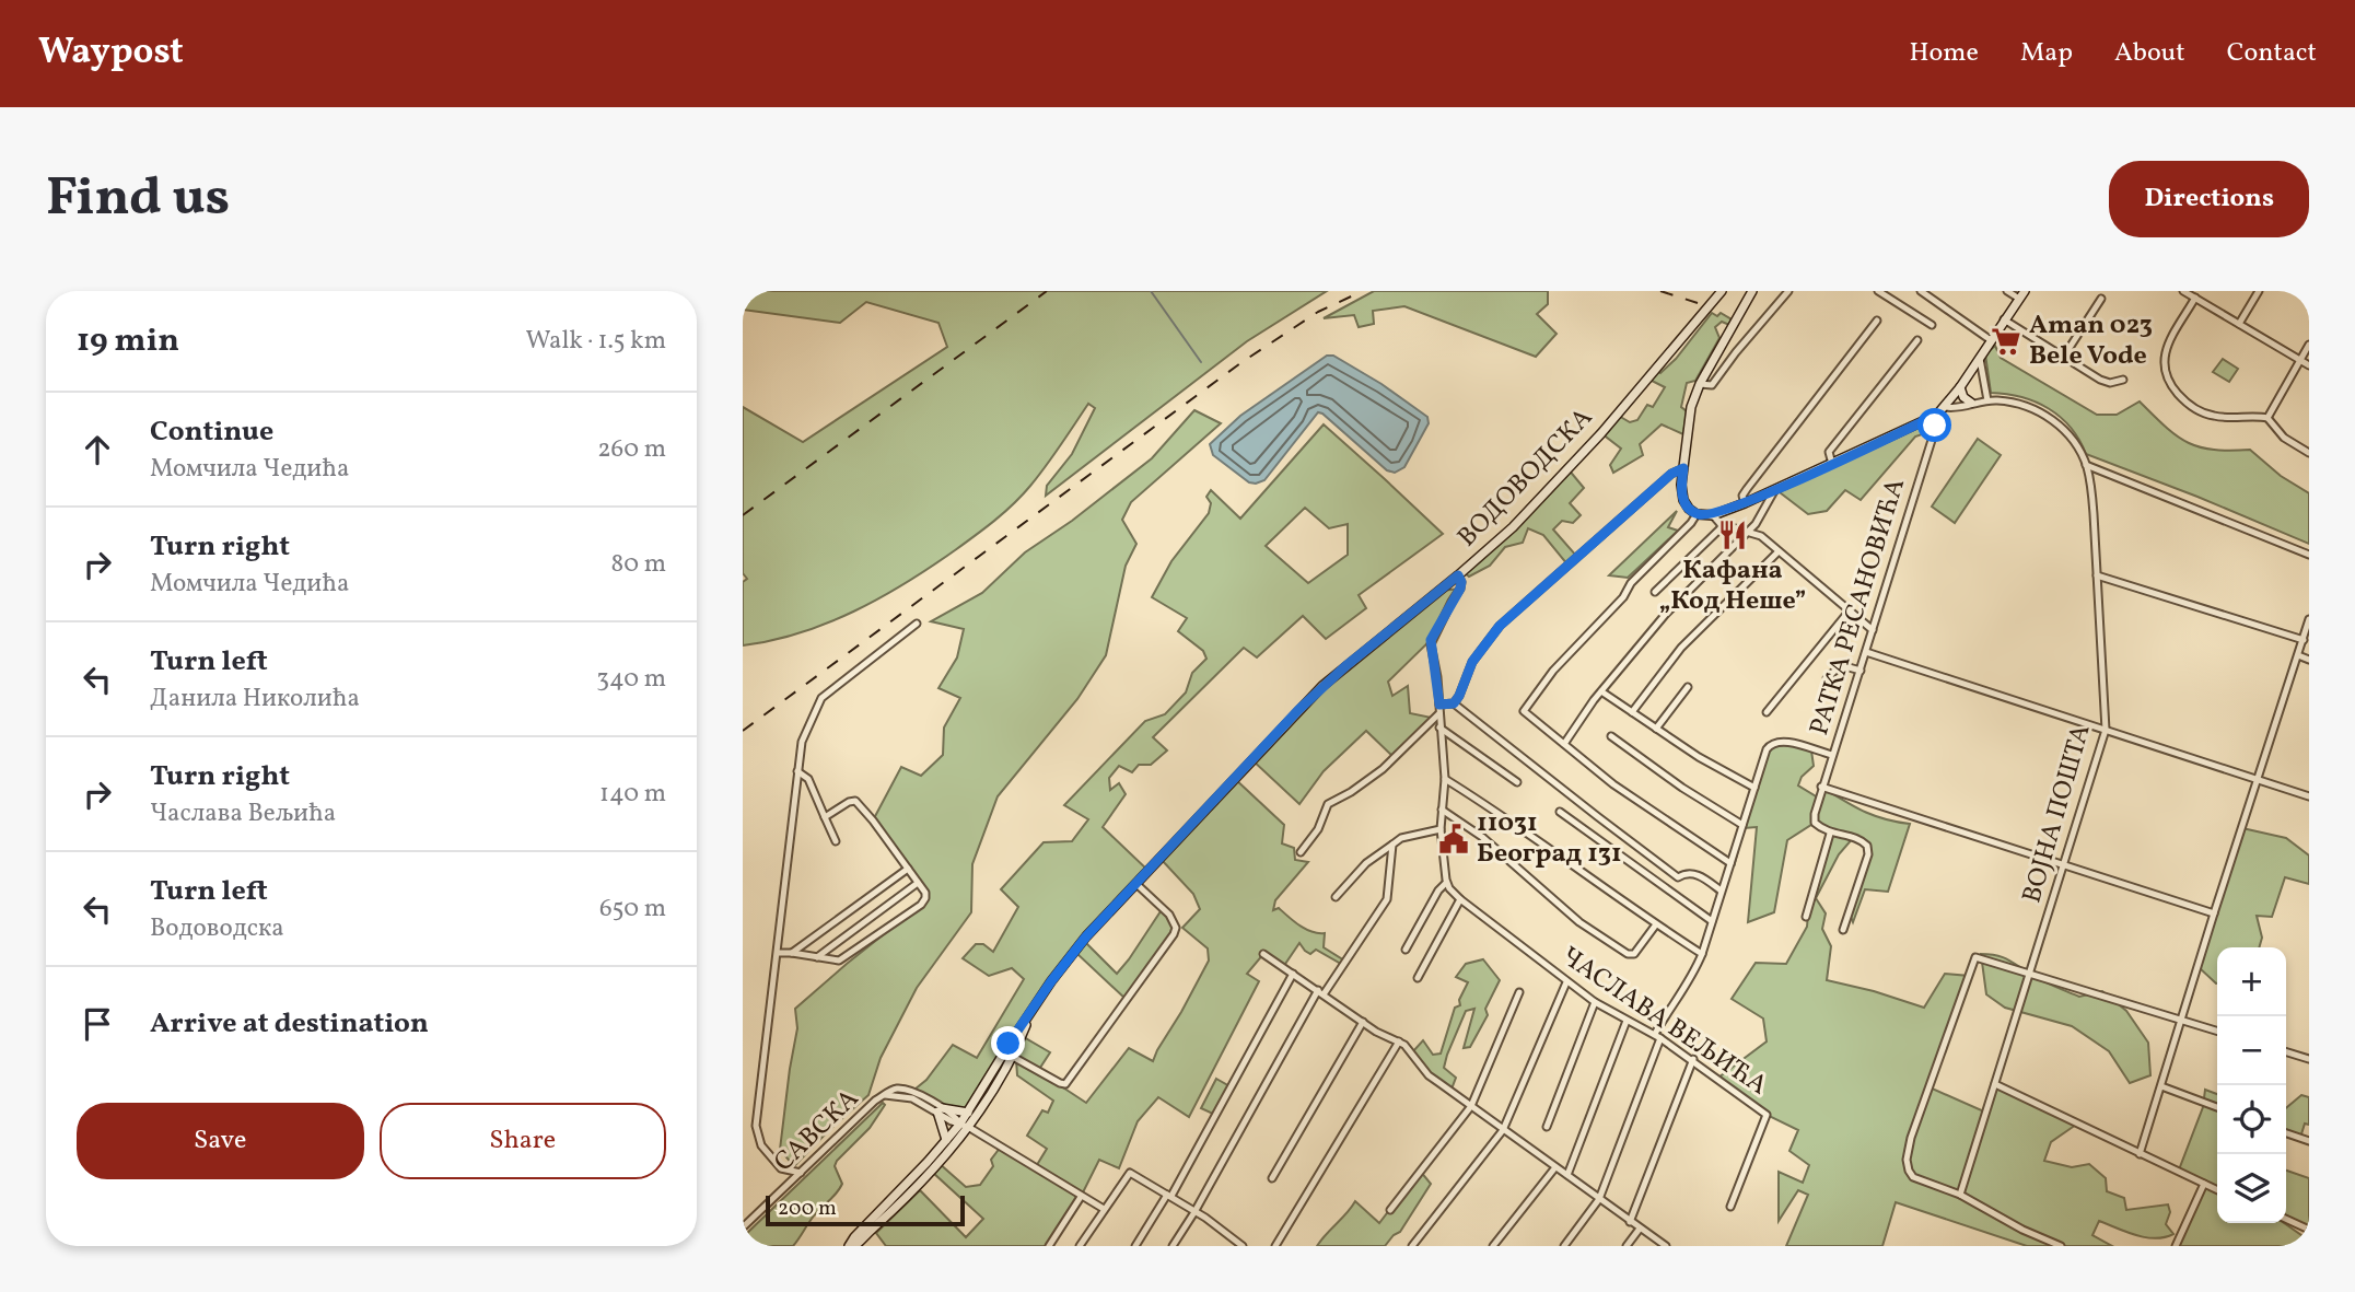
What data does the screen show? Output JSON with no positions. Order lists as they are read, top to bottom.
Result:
{
  "streets": {
    "main road": ["ВОДОВОДСКА"],
    "street": [
      "РАТКА РЕСАНОВИЋА",
      "ВОЈНА ПОШТА",
      "ЧАСЛАВА ВЕЉИЋА",
      "САВСКА"
    ]
  },
  "crossings": [
    ["ВОДОВОДСКА", "САВСКА"],
    ["РАТКА РЕСАНОВИЋА", "ЧАСЛАВА ВЕЉИЋА"]
  ],
  "places": {
    "supermarket": ["Aman 023 Bele Vode"],
    "restaurant": ["Кафана „Код Неше”"],
    "public building": ["11031 Београд 131"]
  },
  "scale_bar": "200 m",
  "page": {
    "header": "Waypost",
    "nav": [
      "Home",
      "Map",
      "About",
      "Contact"
    ],
    "buttons": [
      "Directions",
      ["Save", "Share"]
    ],
    "title": "Find us",
    "heading": ["19 min", "Walk · 1.5 km"],
    "list": [
      ["Continue", "Момчила Чедића", "260 m"],
      ["Turn right", "Момчила Чедића", "80 m"],
      ["Turn left", "Данила Николића", "340 m"],
      ["Turn right", "Часлава Вељића", "140 m"],
      ["Turn left", "Водоводска", "650 m"],
      "Arrive at destination"
    ],
    "map_buttons": ["+", "−"],
    "scale": "200 m"
  }
}
